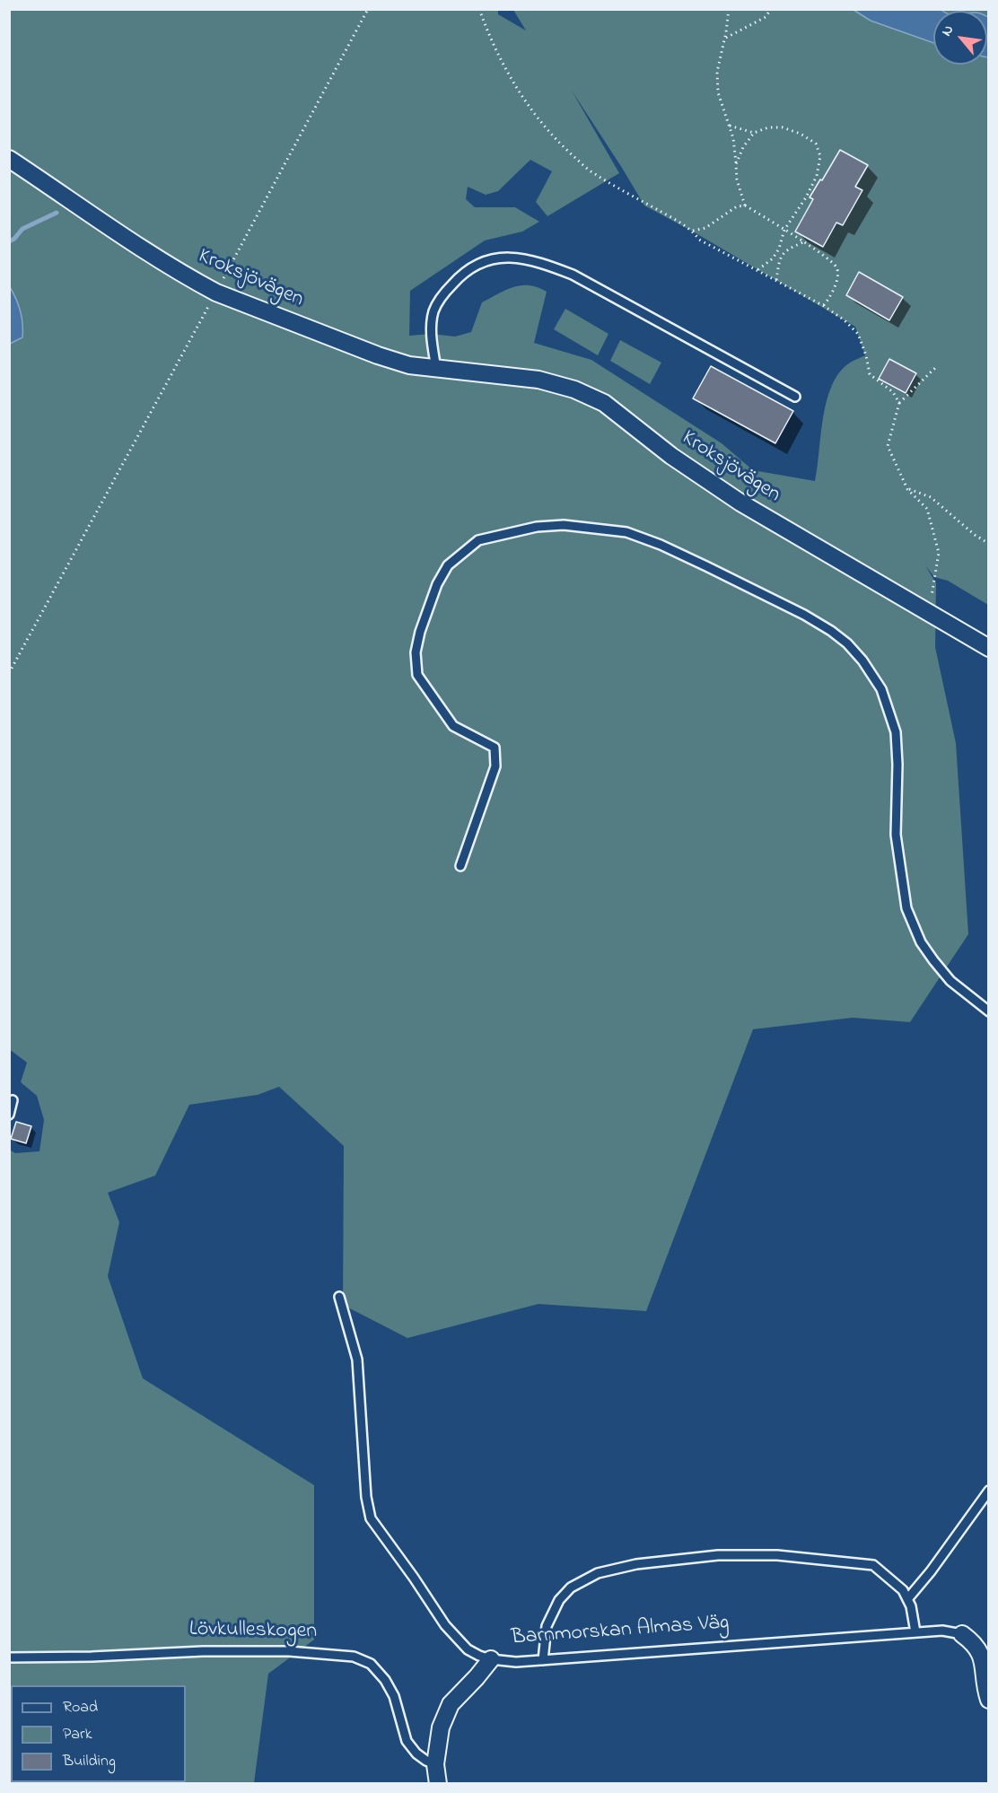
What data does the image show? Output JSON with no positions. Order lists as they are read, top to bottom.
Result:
{
  "streets": {
    "street": ["Kroksjövägen", "Barnmorskan Almas Väg"],
    "lane": ["Lövkulleskogen"]
  },
  "legend": ["Road", "Park", "Building"],
  "north": "top left"
}
